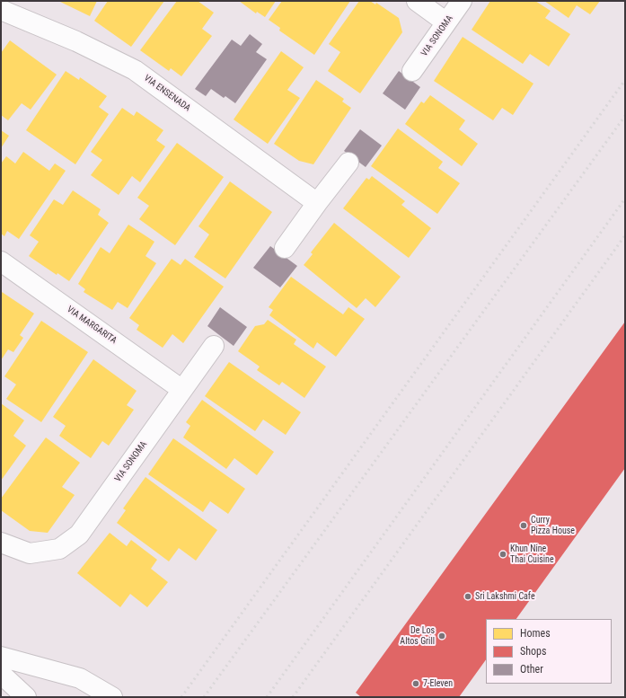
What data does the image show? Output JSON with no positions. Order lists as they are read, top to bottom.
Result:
{
  "streets": {
    "street": ["VIA SONOMA", "VIA ENSENADA", "VIA MARGARITA"]
  },
  "crossings": [
    ["VIA SONOMA", "VIA MARGARITA"]
  ],
  "places": [
    "Curry Pizza House",
    "Khun Nine Thai Cuisine",
    "Sri Lakshmi Cafe",
    "De Los Altos Grill",
    "7-Eleven"
  ],
  "legend": ["Homes", "Shops", "Other"]
}
